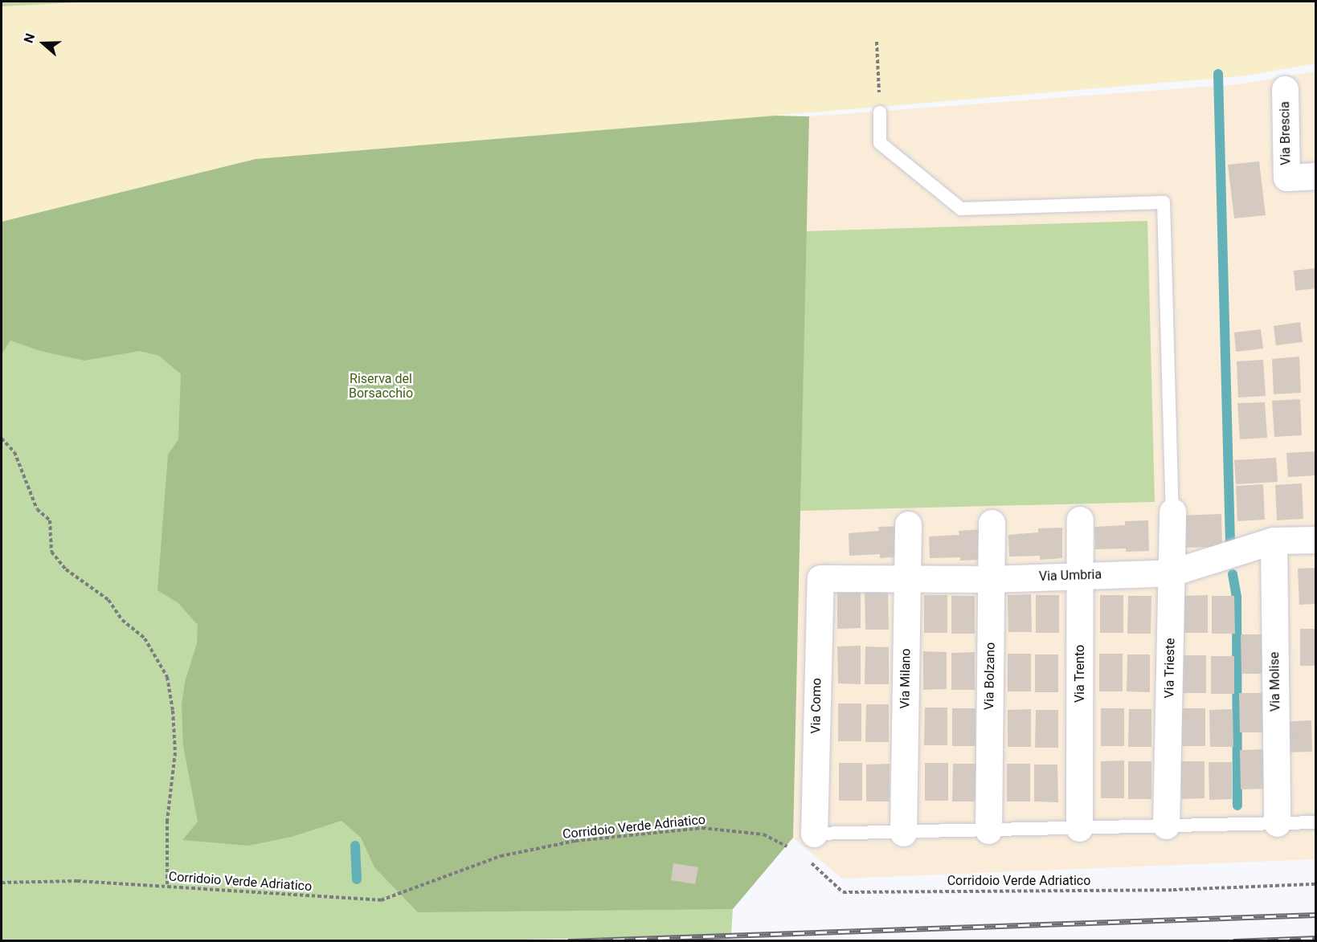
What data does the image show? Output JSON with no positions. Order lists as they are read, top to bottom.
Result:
{
  "streets": {
    "street": [
      "Via Brescia",
      "Via Umbria",
      "Via Trieste",
      "Via Trento",
      "Via Bolzano",
      "Via Milano",
      "Via Molise",
      "Via Como"
    ],
    "path": ["Corridoio Verde Adriatico"]
  },
  "crossings": [
    ["Via Umbria", "Via Trieste"],
    ["Via Umbria", "Via Trento"],
    ["Via Umbria", "Via Bolzano"],
    ["Via Umbria", "Via Milano"],
    ["Via Umbria", "Via Molise"],
    ["Via Umbria", "Via Como"]
  ],
  "parks": ["Riserva del Borsacchio"],
  "north": "left"
}
